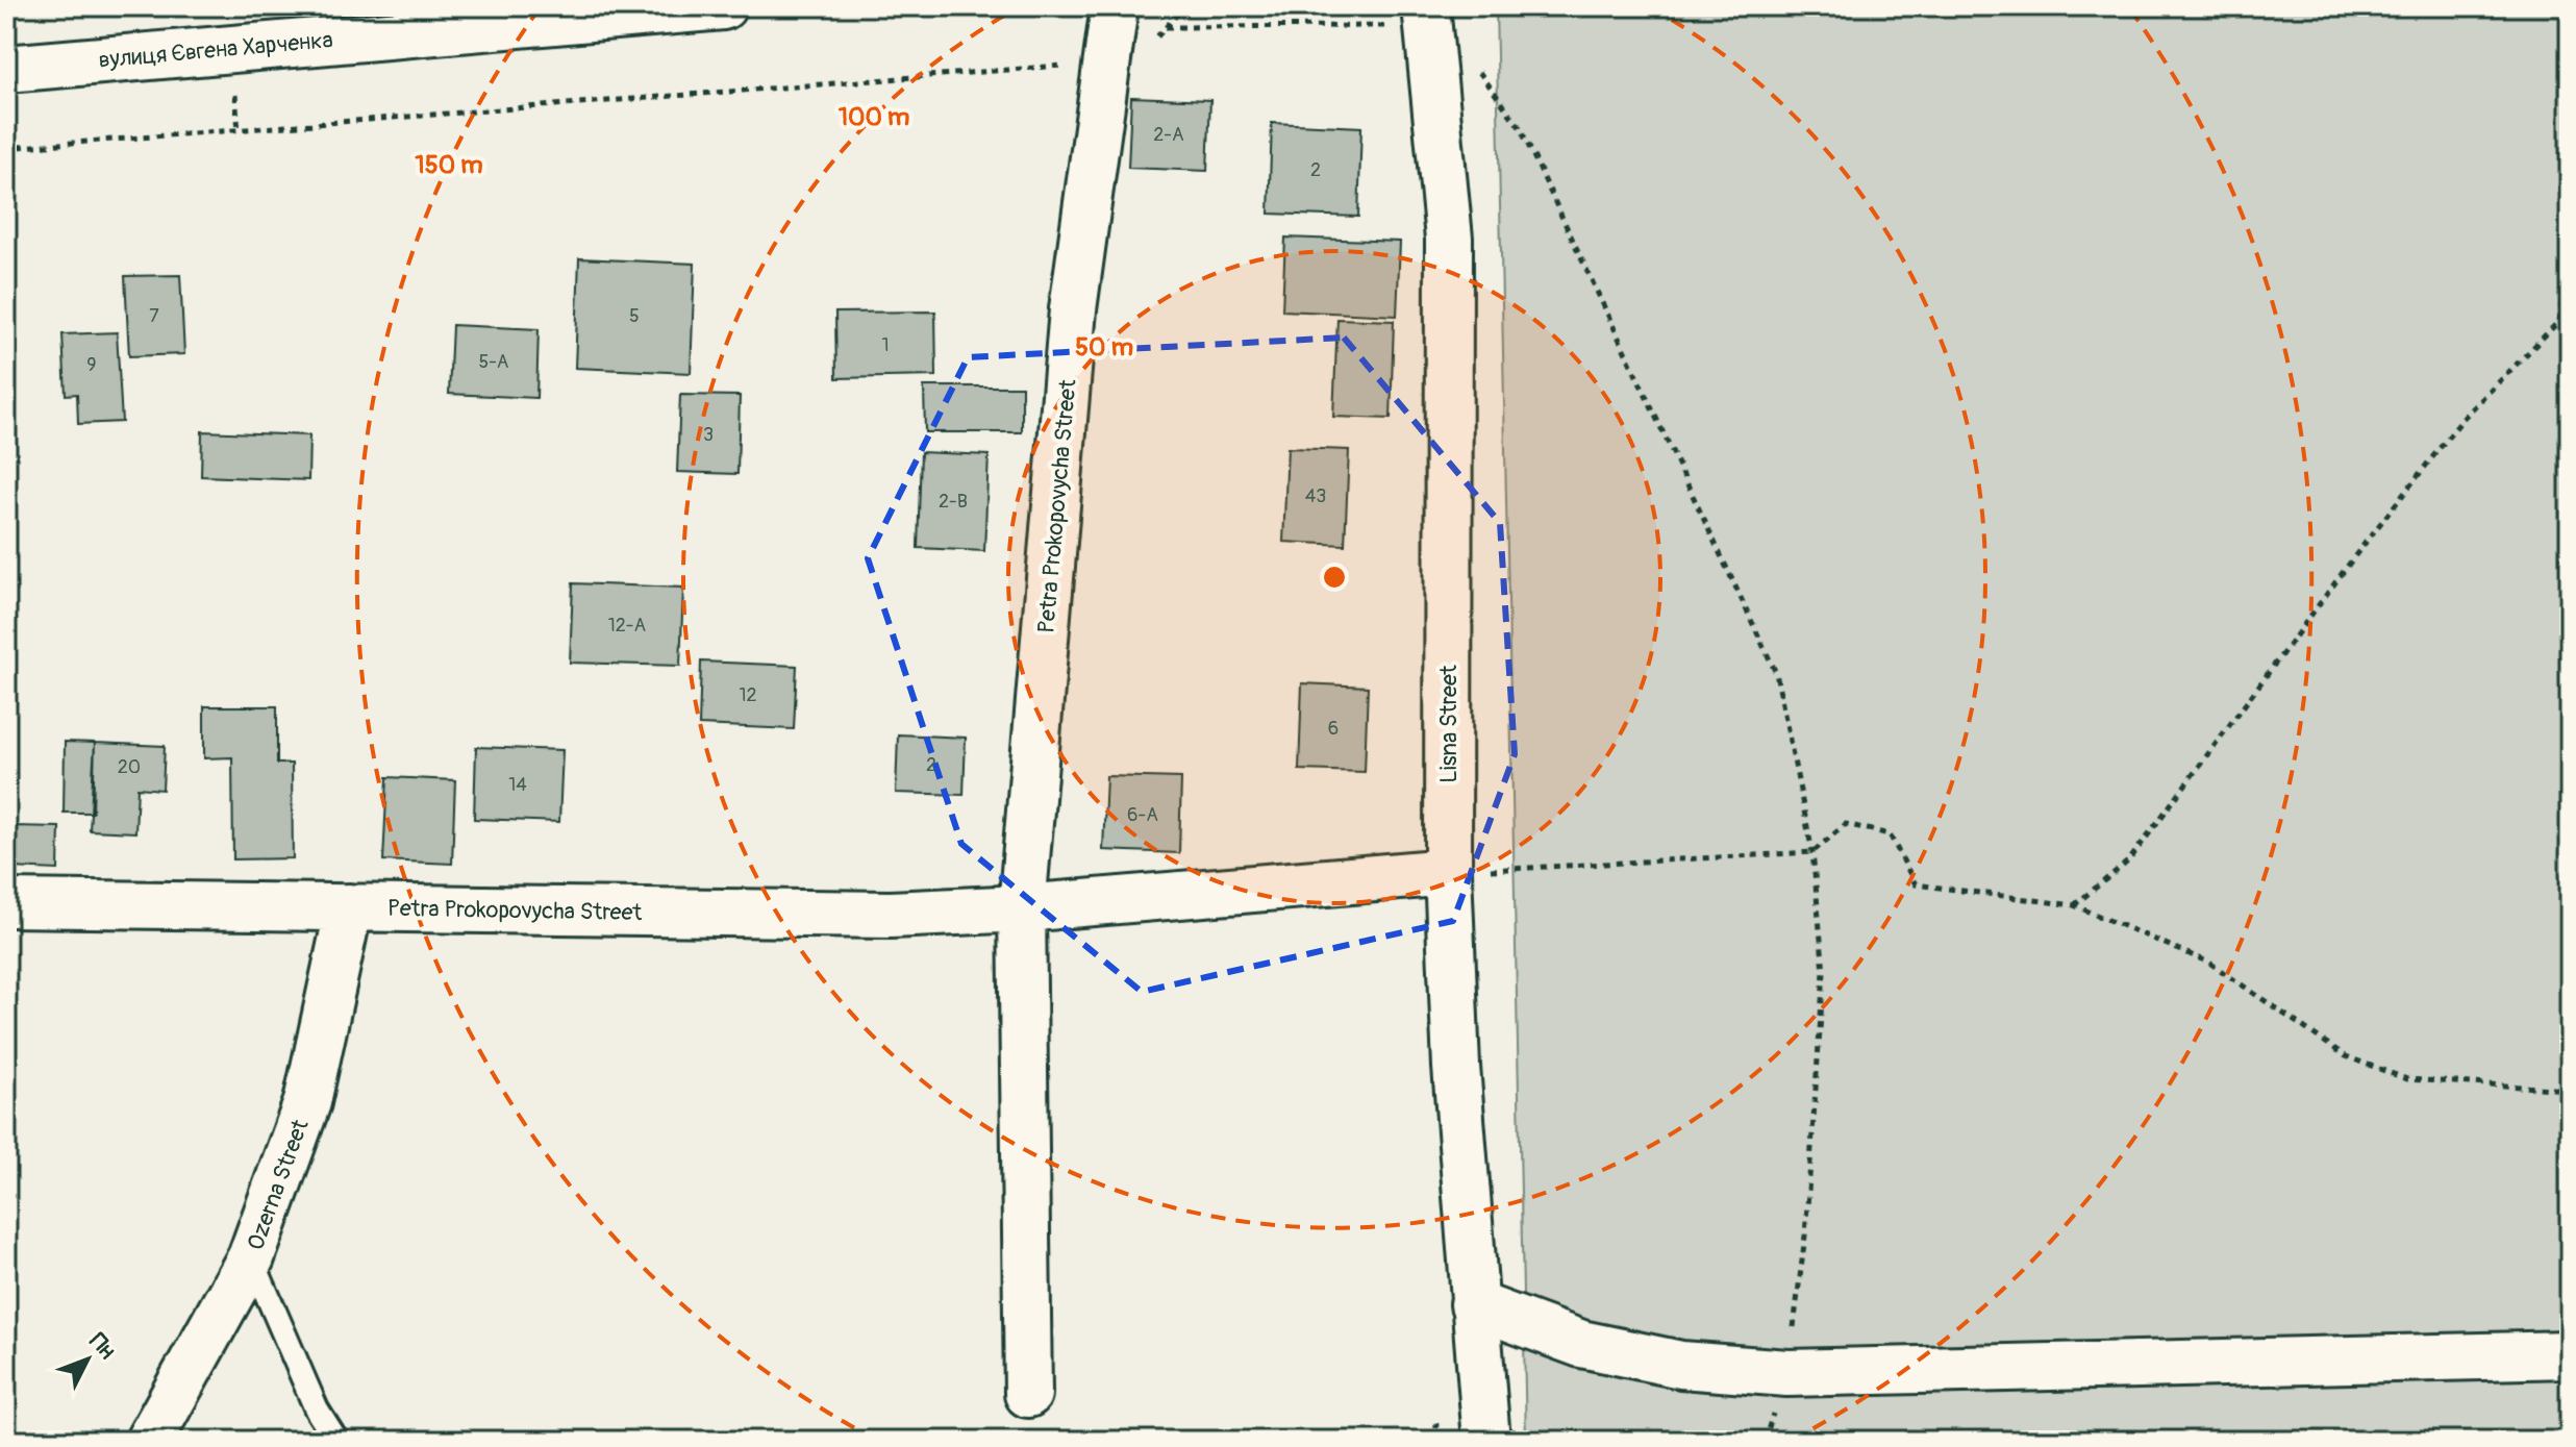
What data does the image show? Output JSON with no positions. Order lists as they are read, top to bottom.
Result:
{
  "streets": {
    "street": [
      "вулиця Євгена Харченка",
      "Petra Prokopovycha Street",
      "Lisna Street",
      "Ozerna Street"
    ]
  },
  "crossings": [
    ["Petra Prokopovycha Street", "Lisna Street"],
    ["Petra Prokopovycha Street", "Ozerna Street"]
  ],
  "house_numbers": [
    "2-А",
    "2",
    "7",
    "5",
    "1",
    "5-А",
    "9",
    "3",
    "43",
    "2-В",
    "12-А",
    "12",
    "6",
    "2",
    "20",
    "14",
    "6-А"
  ],
  "north": "top right",
  "rings": ["100 m", "150 m", "50 m"]
}
